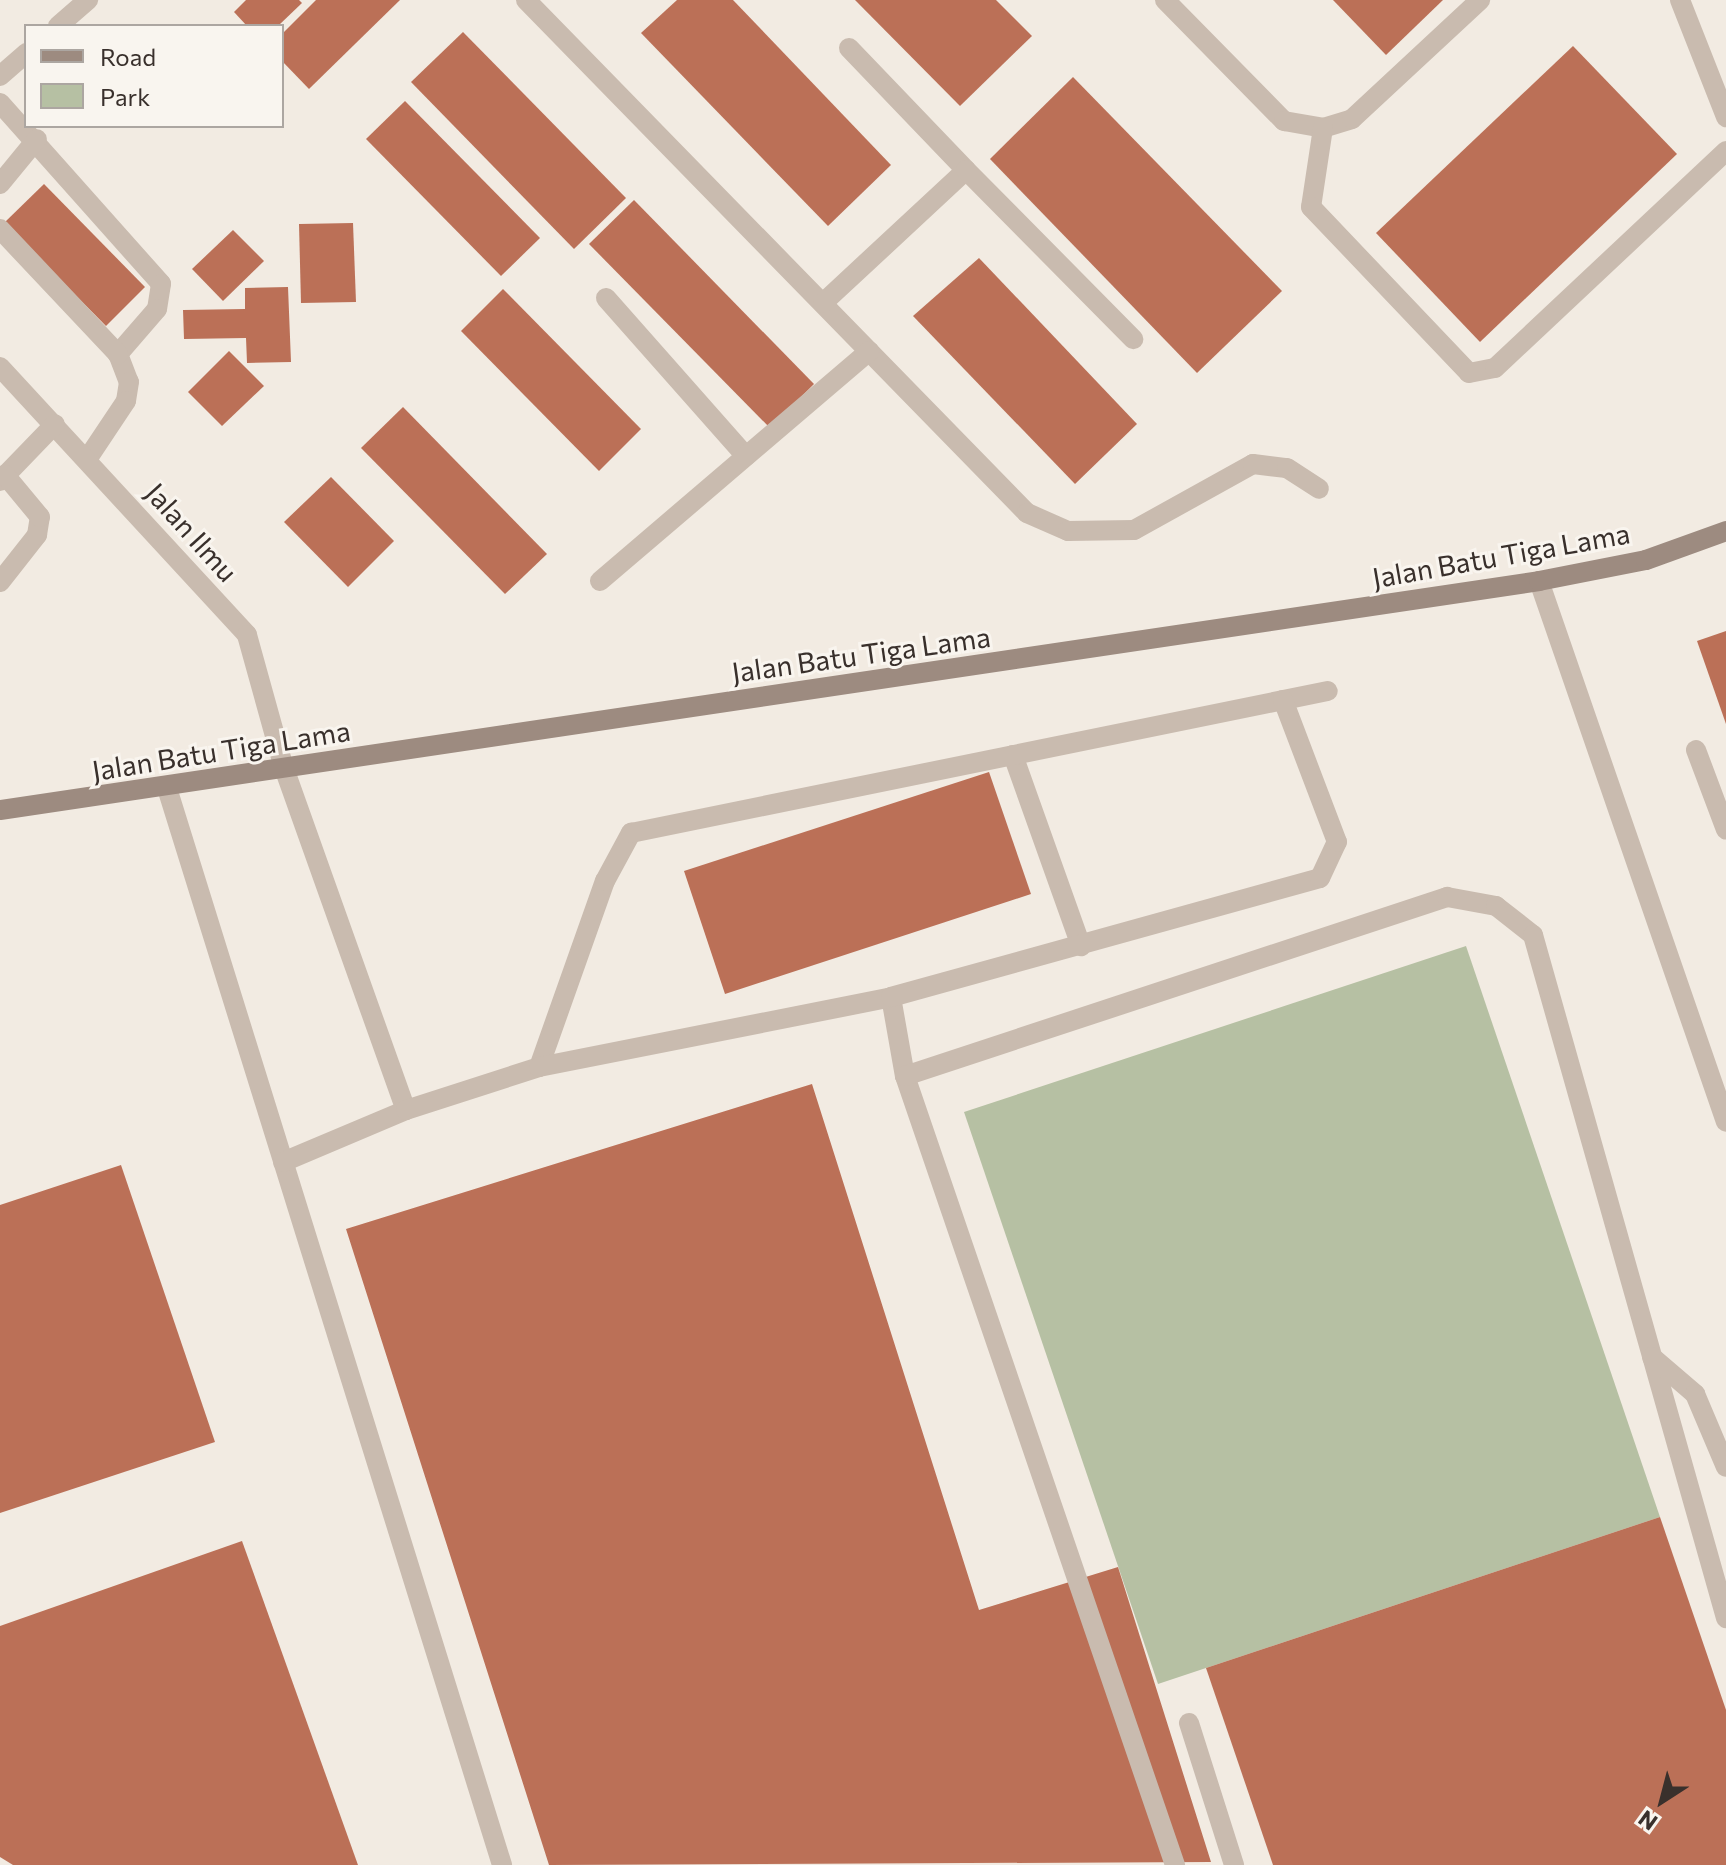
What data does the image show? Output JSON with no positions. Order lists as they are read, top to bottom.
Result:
{
  "streets": {
    "main road": ["Jalan Batu Tiga Lama"],
    "lane": ["Jalan Ilmu"]
  },
  "crossings": [
    ["Jalan Ilmu", "Jalan Batu Tiga Lama"]
  ],
  "legend": ["Road", "Park"],
  "north": "bottom left"
}
